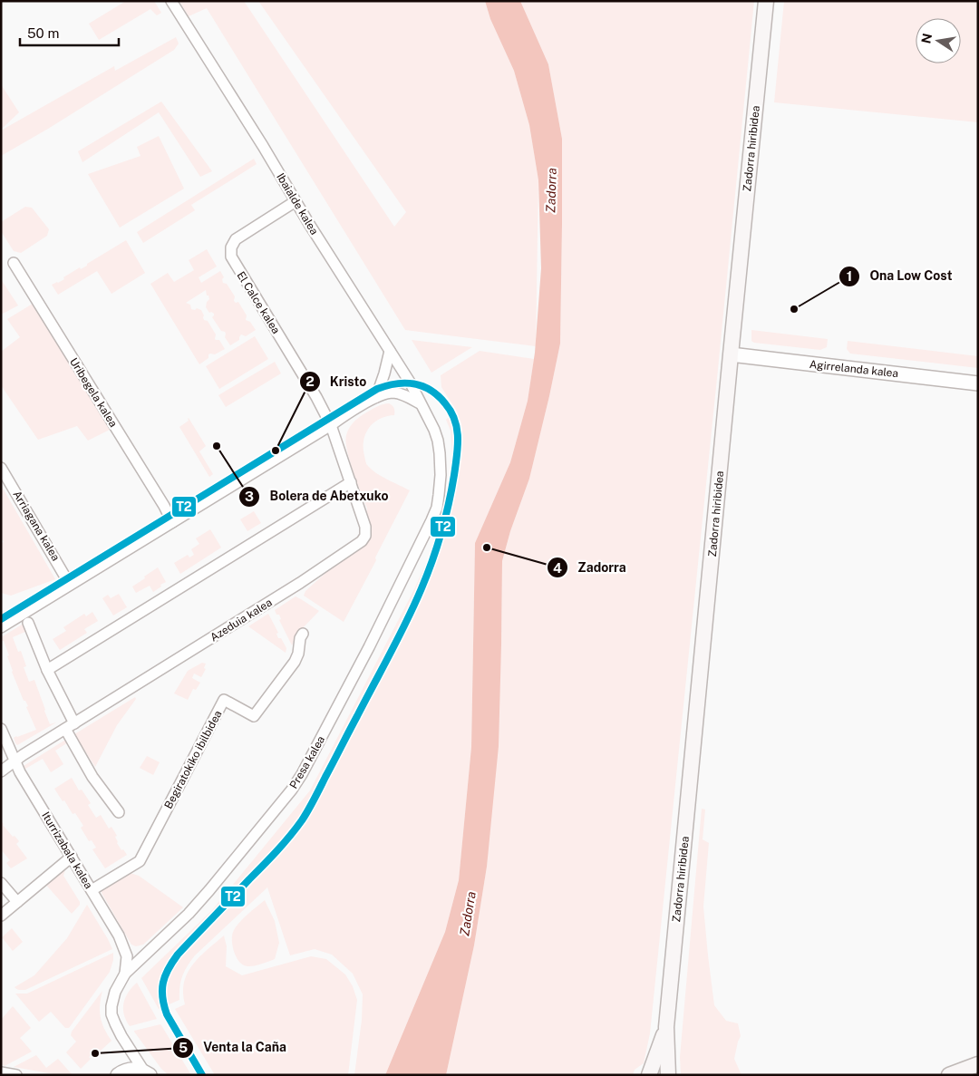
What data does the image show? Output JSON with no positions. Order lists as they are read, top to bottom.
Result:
{
  "streets": {
    "main road": ["Zadorra hiribidea"],
    "street": [
      "Ibaialde kalea",
      "El Calce kalea",
      "Agirrelanda kalea",
      "Uribegela kalea",
      "Arriagana kalea",
      "Azeduia kalea",
      "Begiratokiko ibilbidea",
      "Presa kalea",
      "Iturrizabala kalea"
    ]
  },
  "crossings": [
    ["Zadorra hiribidea", "Agirrelanda kalea"],
    ["Ibaialde kalea", "El Calce kalea"],
    ["Ibaialde kalea", "Presa kalea"],
    ["El Calce kalea", "Azeduia kalea"],
    ["Azeduia kalea", "Iturrizabala kalea"],
    ["Begiratokiko ibilbidea", "Iturrizabala kalea"],
    ["Presa kalea", "Iturrizabala kalea"]
  ],
  "water": ["Zadorra"],
  "places": [
    "Ona Low Cost",
    "Bolera de Abetxuko",
    "Kristo",
    "Zadorra",
    "Venta la Caña"
  ],
  "lines": ["transit line T2"],
  "scale_bar": "50 m",
  "north": "left"
}
